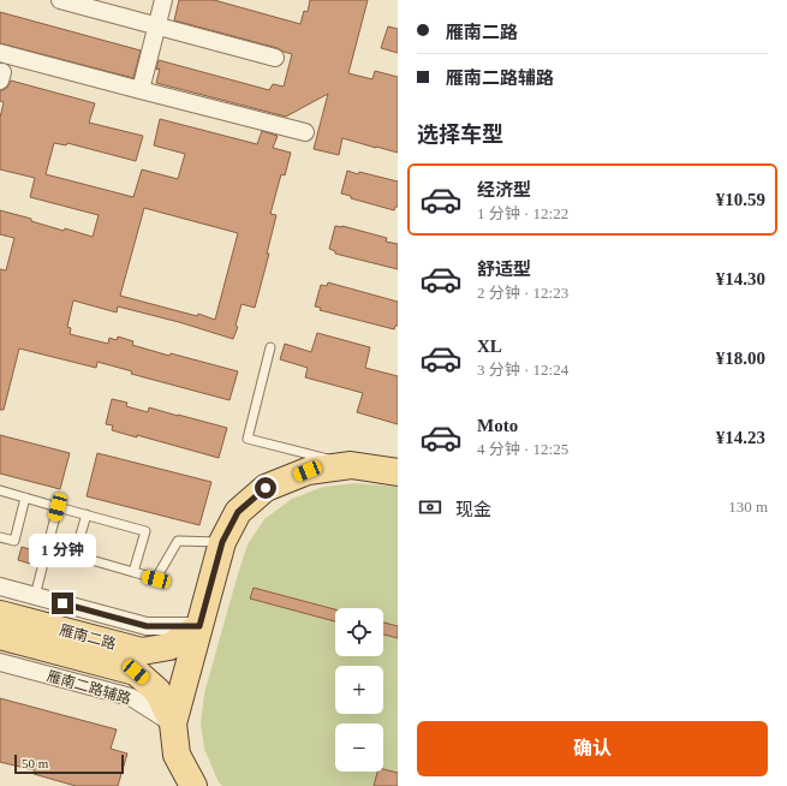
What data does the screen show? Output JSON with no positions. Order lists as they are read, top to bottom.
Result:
{
  "streets": {
    "main road": ["雁南二路"],
    "street": ["雁南二路辅路"]
  },
  "crossings": [
    ["雁南二路", "雁南二路辅路"]
  ],
  "scale_bar": "50 m",
  "page": {
    "banner": ["雁南二路", "雁南二路辅路"],
    "heading": "选择车型",
    "list": [
      {
        "name": "经济型",
        "note": "1 分钟 · 12:22",
        "value": "¥10.59"
      },
      {
        "name": "舒适型",
        "note": "2 分钟 · 12:23",
        "value": "¥14.30"
      },
      {
        "name": "XL",
        "note": "3 分钟 · 12:24",
        "value": "¥18.00"
      },
      {
        "name": "Moto",
        "note": "4 分钟 · 12:25",
        "value": "¥14.23"
      }
    ],
    "pay": ["现金", "130 m"],
    "bubble": "1 分钟",
    "map_buttons": ["+", "−"],
    "buttons": "确认",
    "scale": "50 m"
  }
}
